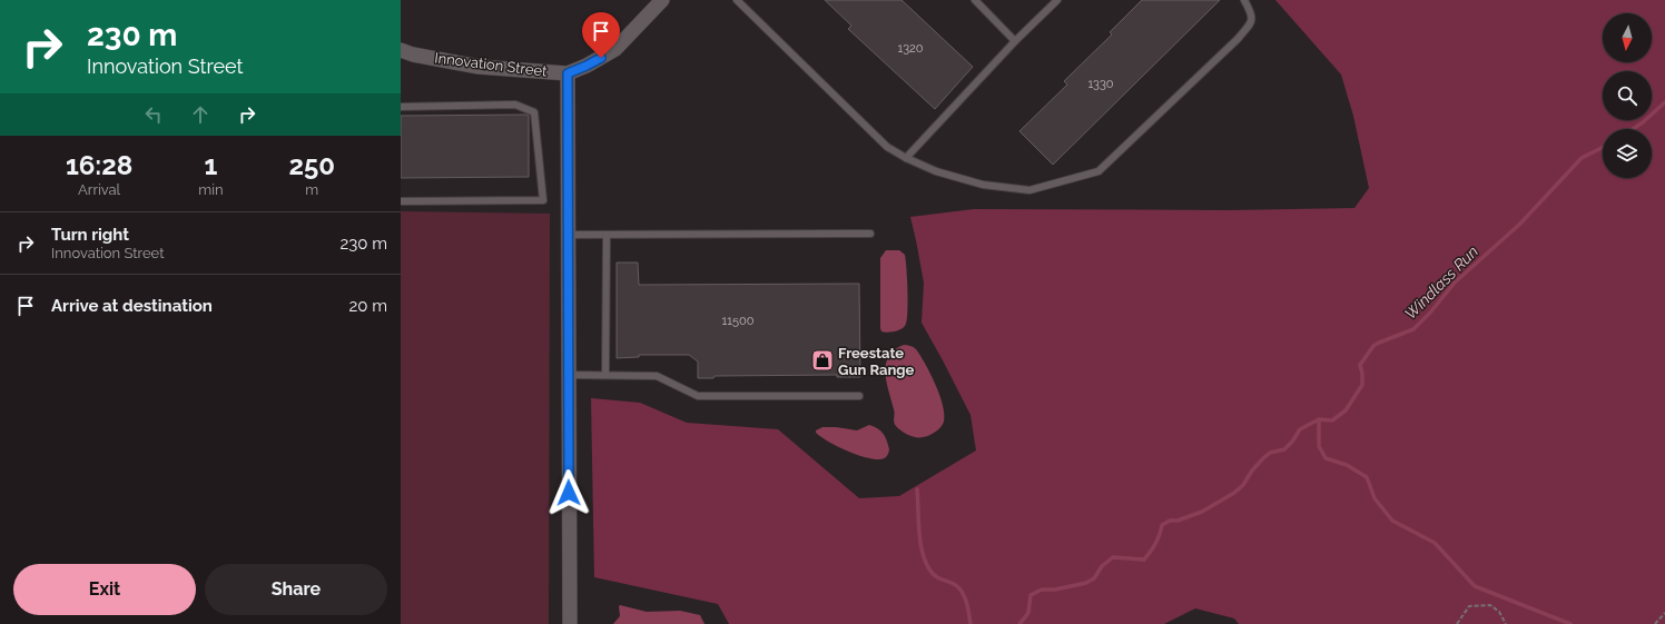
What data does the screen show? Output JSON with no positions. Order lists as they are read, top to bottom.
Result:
{
  "streets": {
    "street": ["Innovation Street"]
  },
  "water": ["Windlass Run"],
  "places": {
    "shop": ["Freestate Gun Range"]
  },
  "house_numbers": ["1320", "1330", "11500"],
  "north": "bottom",
  "page": {
    "turn": ["230 m", "Innovation Street"],
    "eta": [
      "16:28",
      "Arrival",
      "1",
      "min",
      "250",
      "m"
    ],
    "list": [
      {
        "name": "Turn right",
        "note": "Innovation Street",
        "value": "230 m"
      },
      {
        "name": "Arrive at destination",
        "value": "20 m"
      }
    ],
    "buttons": ["Exit", "Share"]
  }
}
